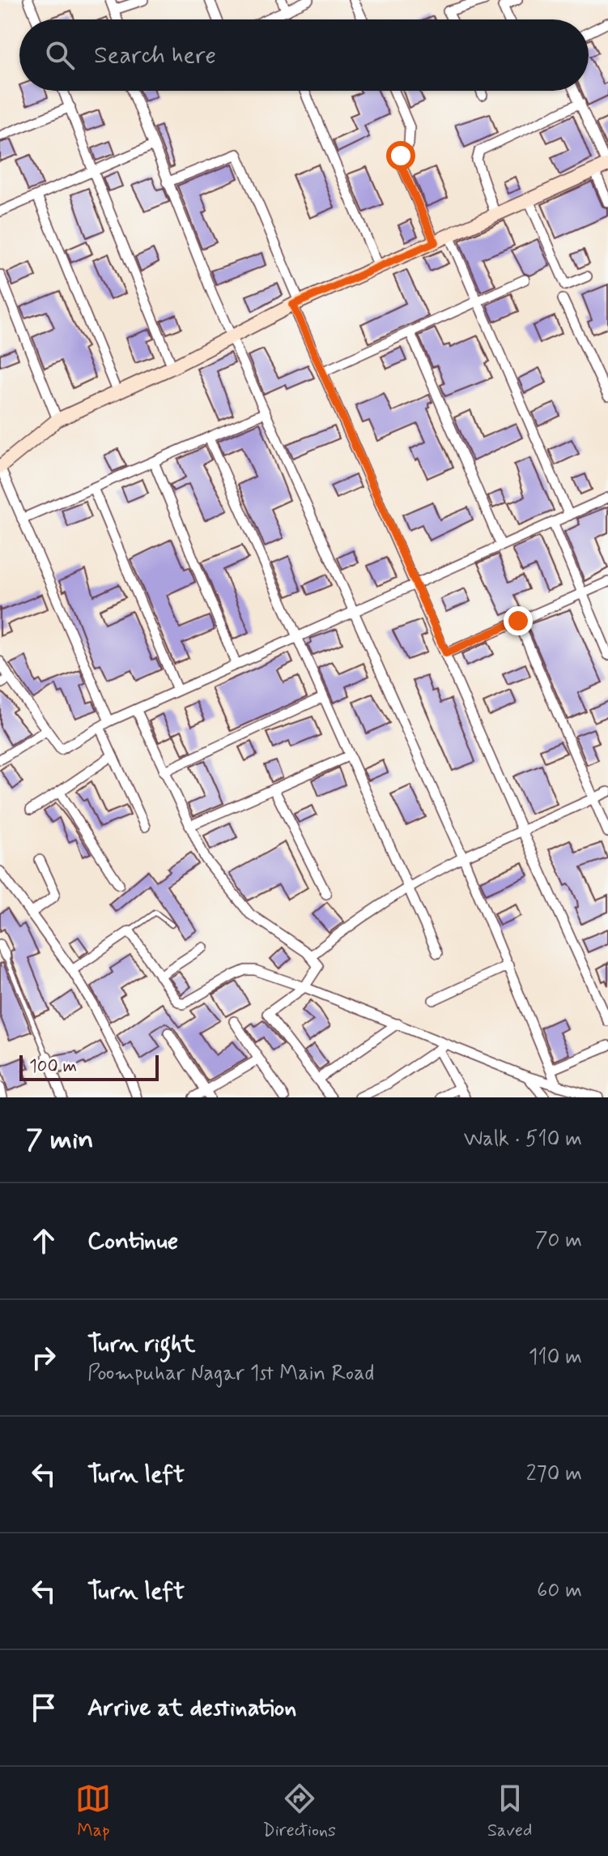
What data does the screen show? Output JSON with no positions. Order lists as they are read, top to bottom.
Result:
{
  "scale_bar": "100 m",
  "page": {
    "search": "Search here",
    "scale": "100 m",
    "heading": ["7 min", "Walk · 510 m"],
    "list": [
      ["Continue", "70 m"],
      ["Turn right", "Poompuhar Nagar 1st Main Road", "110 m"],
      ["Turn left", "270 m"],
      ["Turn left", "60 m"],
      "Arrive at destination"
    ],
    "nav": ["Map", "Directions", "Saved"]
  }
}
